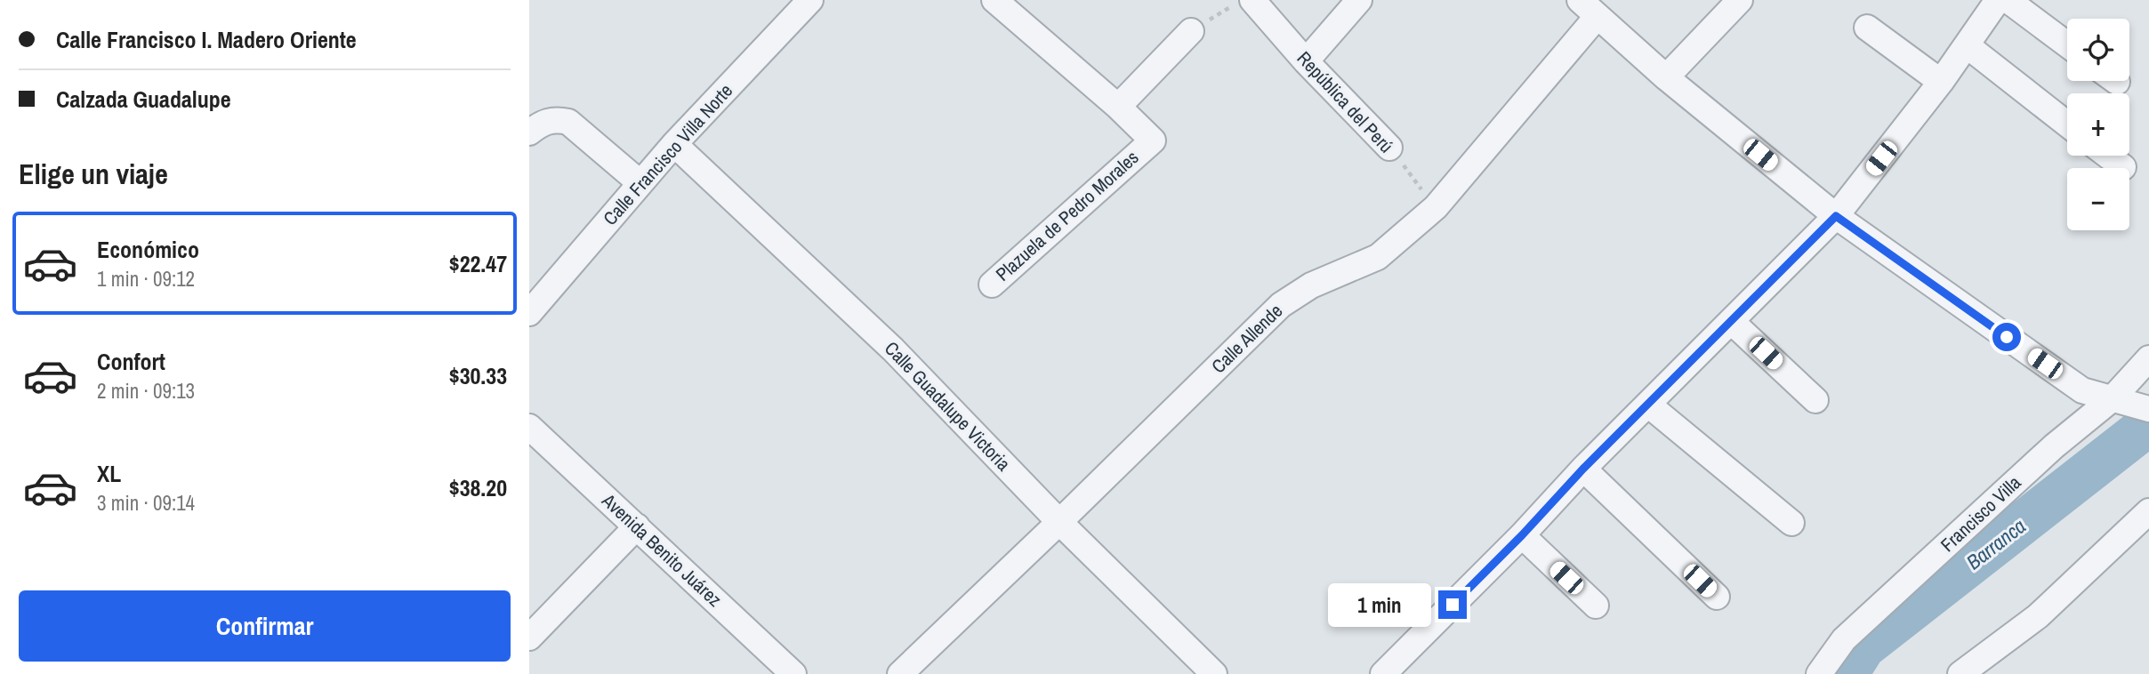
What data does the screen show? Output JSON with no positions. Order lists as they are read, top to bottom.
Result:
{
  "streets": {
    "street": [
      "República del Perú",
      "Calle Francisco Villa Norte",
      "Plazuela de Pedro Morales",
      "Calle Allende",
      "Calle Guadalupe Victoria",
      "Francisco Villa",
      "Avenida Benito Juárez"
    ]
  },
  "crossings": [
    ["República del Perú", "Calle Allende"],
    ["Calle Francisco Villa Norte", "Calle Guadalupe Victoria"],
    ["Calle Allende", "Calle Guadalupe Victoria"]
  ],
  "water": ["Barranca"],
  "page": {
    "banner": ["Calle Francisco I. Madero Oriente", "Calzada Guadalupe"],
    "map_buttons": ["+", "−"],
    "heading": "Elige un viaje",
    "list": [
      {
        "name": "Económico",
        "note": "1 min · 09:12",
        "value": "$22.47"
      },
      {
        "name": "Confort",
        "note": "2 min · 09:13",
        "value": "$30.33"
      },
      {
        "name": "XL",
        "note": "3 min · 09:14",
        "value": "$38.20"
      }
    ],
    "buttons": "Confirmar",
    "bubble": "1 min"
  }
}
